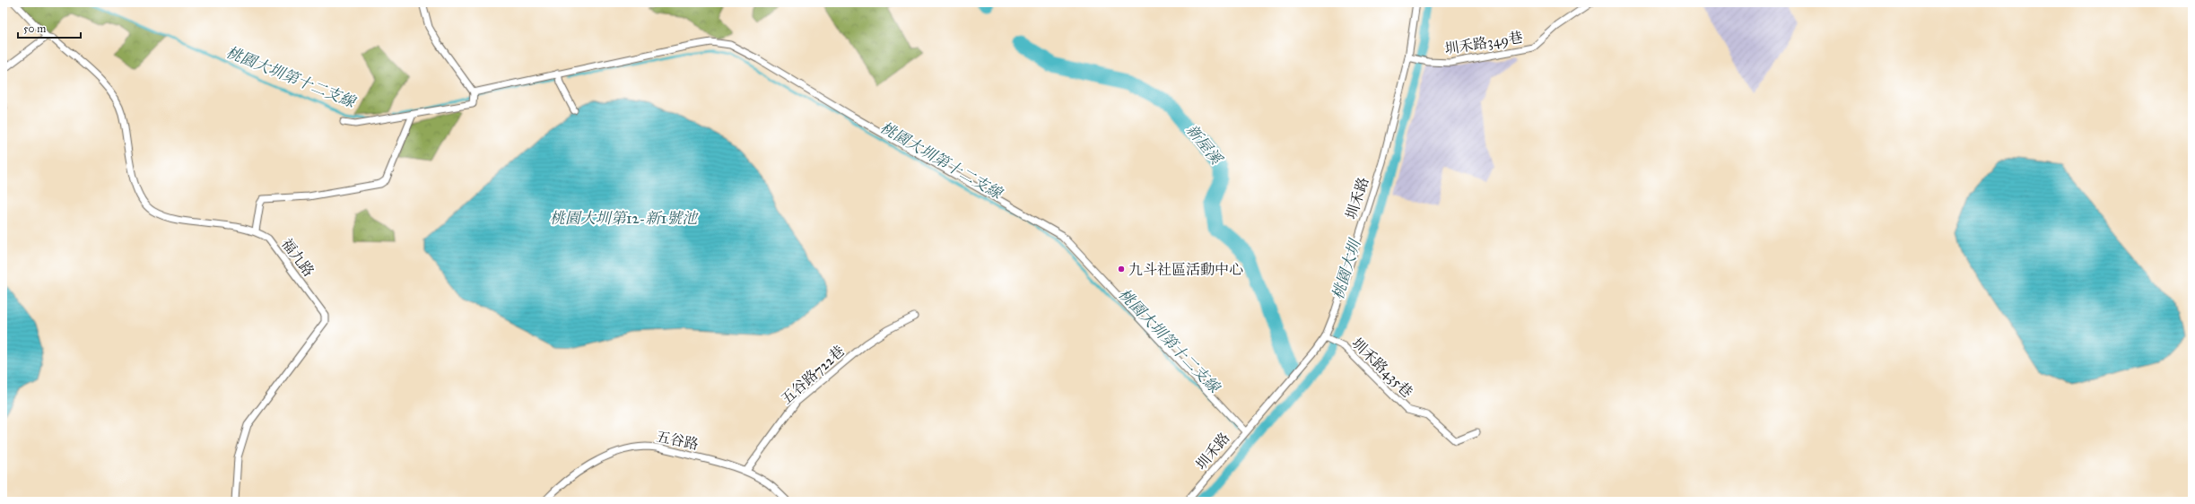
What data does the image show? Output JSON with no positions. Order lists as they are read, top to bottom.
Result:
{
  "streets": {
    "street": [
      "圳禾路349巷",
      "圳禾路",
      "福九路",
      "圳禾路435巷",
      "五谷路722巷",
      "五谷路"
    ]
  },
  "crossings": [
    ["圳禾路349巷", "圳禾路"],
    ["圳禾路", "圳禾路435巷"],
    ["五谷路722巷", "五谷路"]
  ],
  "water": [
    "桃園大圳第十二支線",
    "新屋溪",
    "桃園大圳第12-新1號池",
    "桃園大圳"
  ],
  "places": ["九斗社區活動中心"],
  "scale_bar": "50 m"
}
